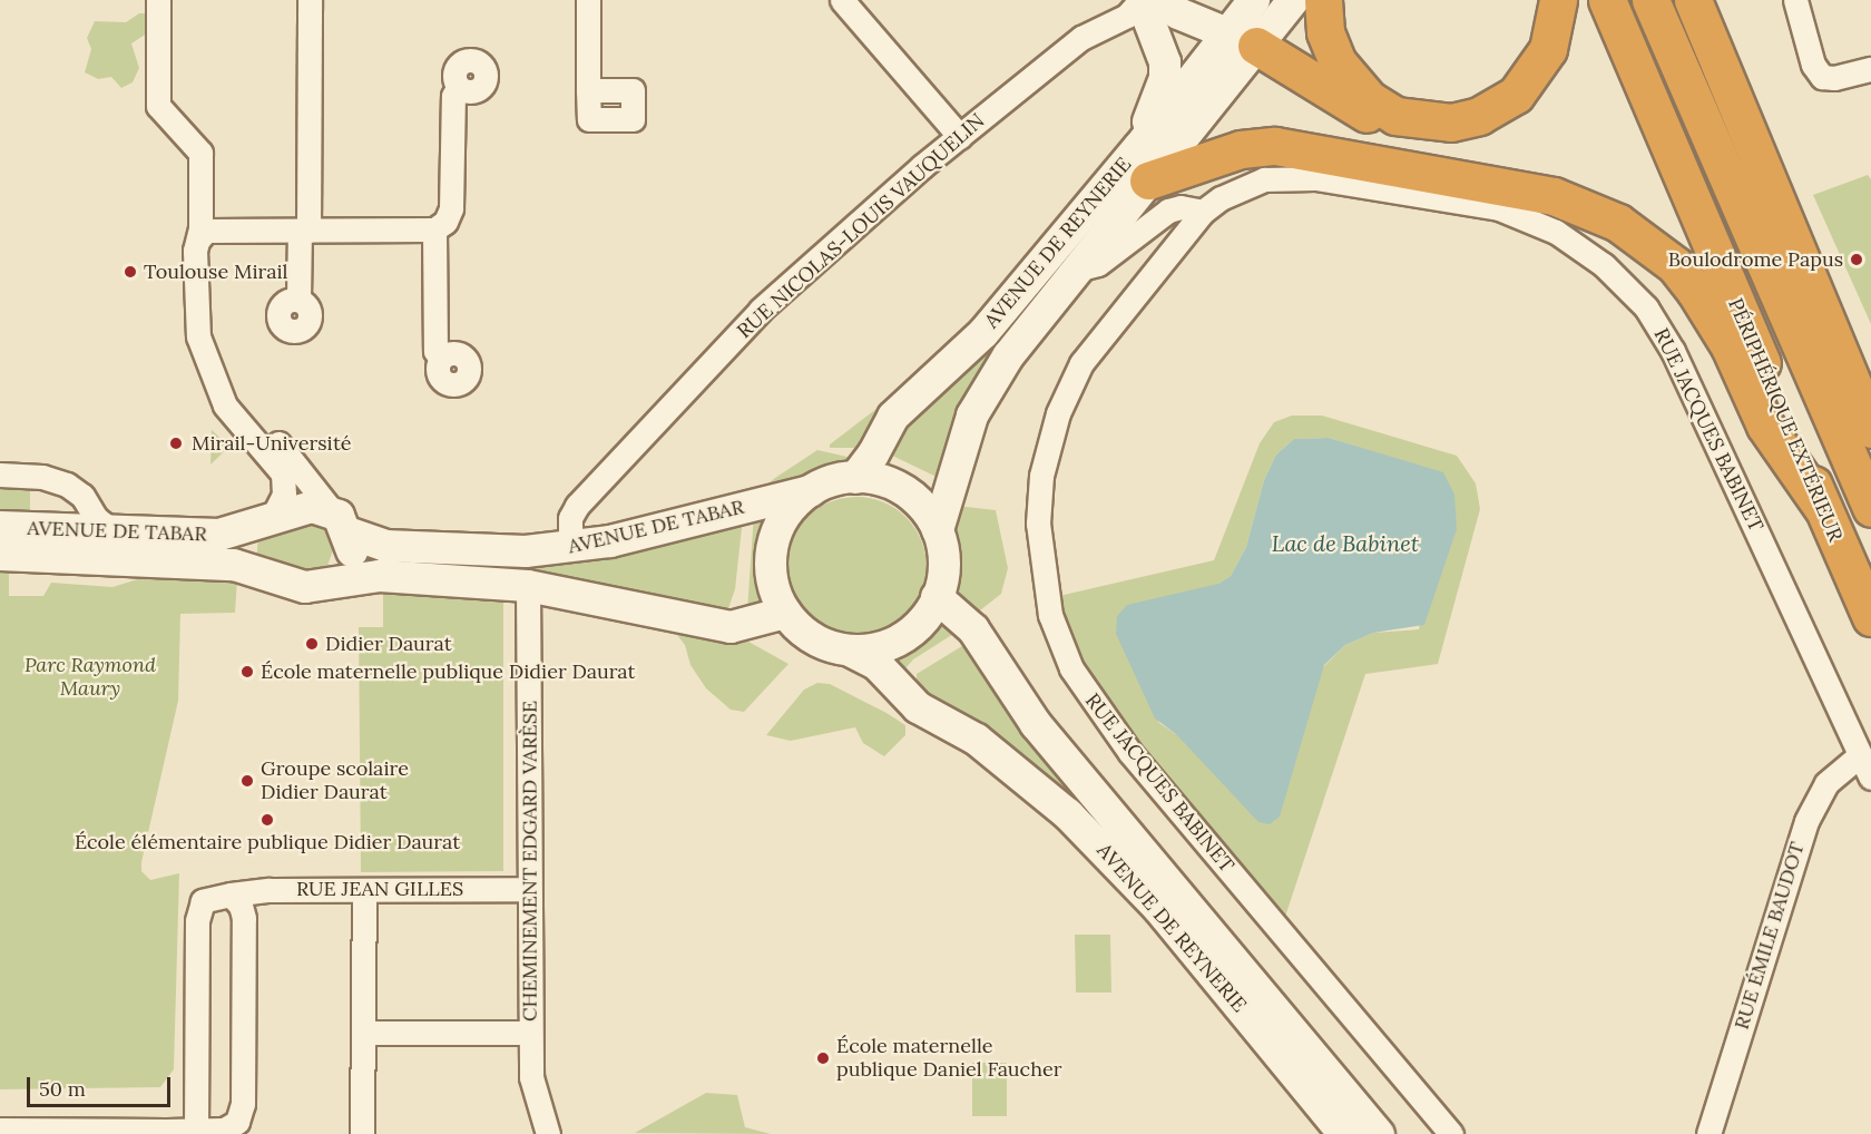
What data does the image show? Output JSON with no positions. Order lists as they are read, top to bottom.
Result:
{
  "streets": {
    "highway": ["PÉRIPHÉRIQUE EXTÉRIEUR"],
    "main road": ["AVENUE DE REYNERIE", "AVENUE DE TABAR"],
    "street": [
      "RUE NICOLAS-LOUIS VAUQUELIN",
      "RUE JACQUES BABINET",
      "CHEMINEMENT EDGARD VARÈSE",
      "RUE JEAN GILLES",
      "RUE ÉMILE BAUDOT"
    ]
  },
  "crossings": [
    ["RUE NICOLAS-LOUIS VAUQUELIN", "AVENUE DE TABAR"],
    ["AVENUE DE REYNERIE", "AVENUE DE TABAR"],
    ["RUE JACQUES BABINET", "RUE ÉMILE BAUDOT"],
    ["AVENUE DE TABAR", "CHEMINEMENT EDGARD VARÈSE"],
    ["CHEMINEMENT EDGARD VARÈSE", "RUE JEAN GILLES"]
  ],
  "water": ["Lac de Babinet"],
  "parks": ["Parc Raymond Maury"],
  "places": [
    "Boulodrome Papus",
    "Toulouse Mirail",
    "Mirail-Université",
    "Didier Daurat",
    "École maternelle publique Didier Daurat",
    "Groupe scolaire Didier Daurat",
    "École élémentaire publique Didier Daurat",
    "École maternelle publique Daniel Faucher"
  ],
  "scale_bar": "50 m"
}
